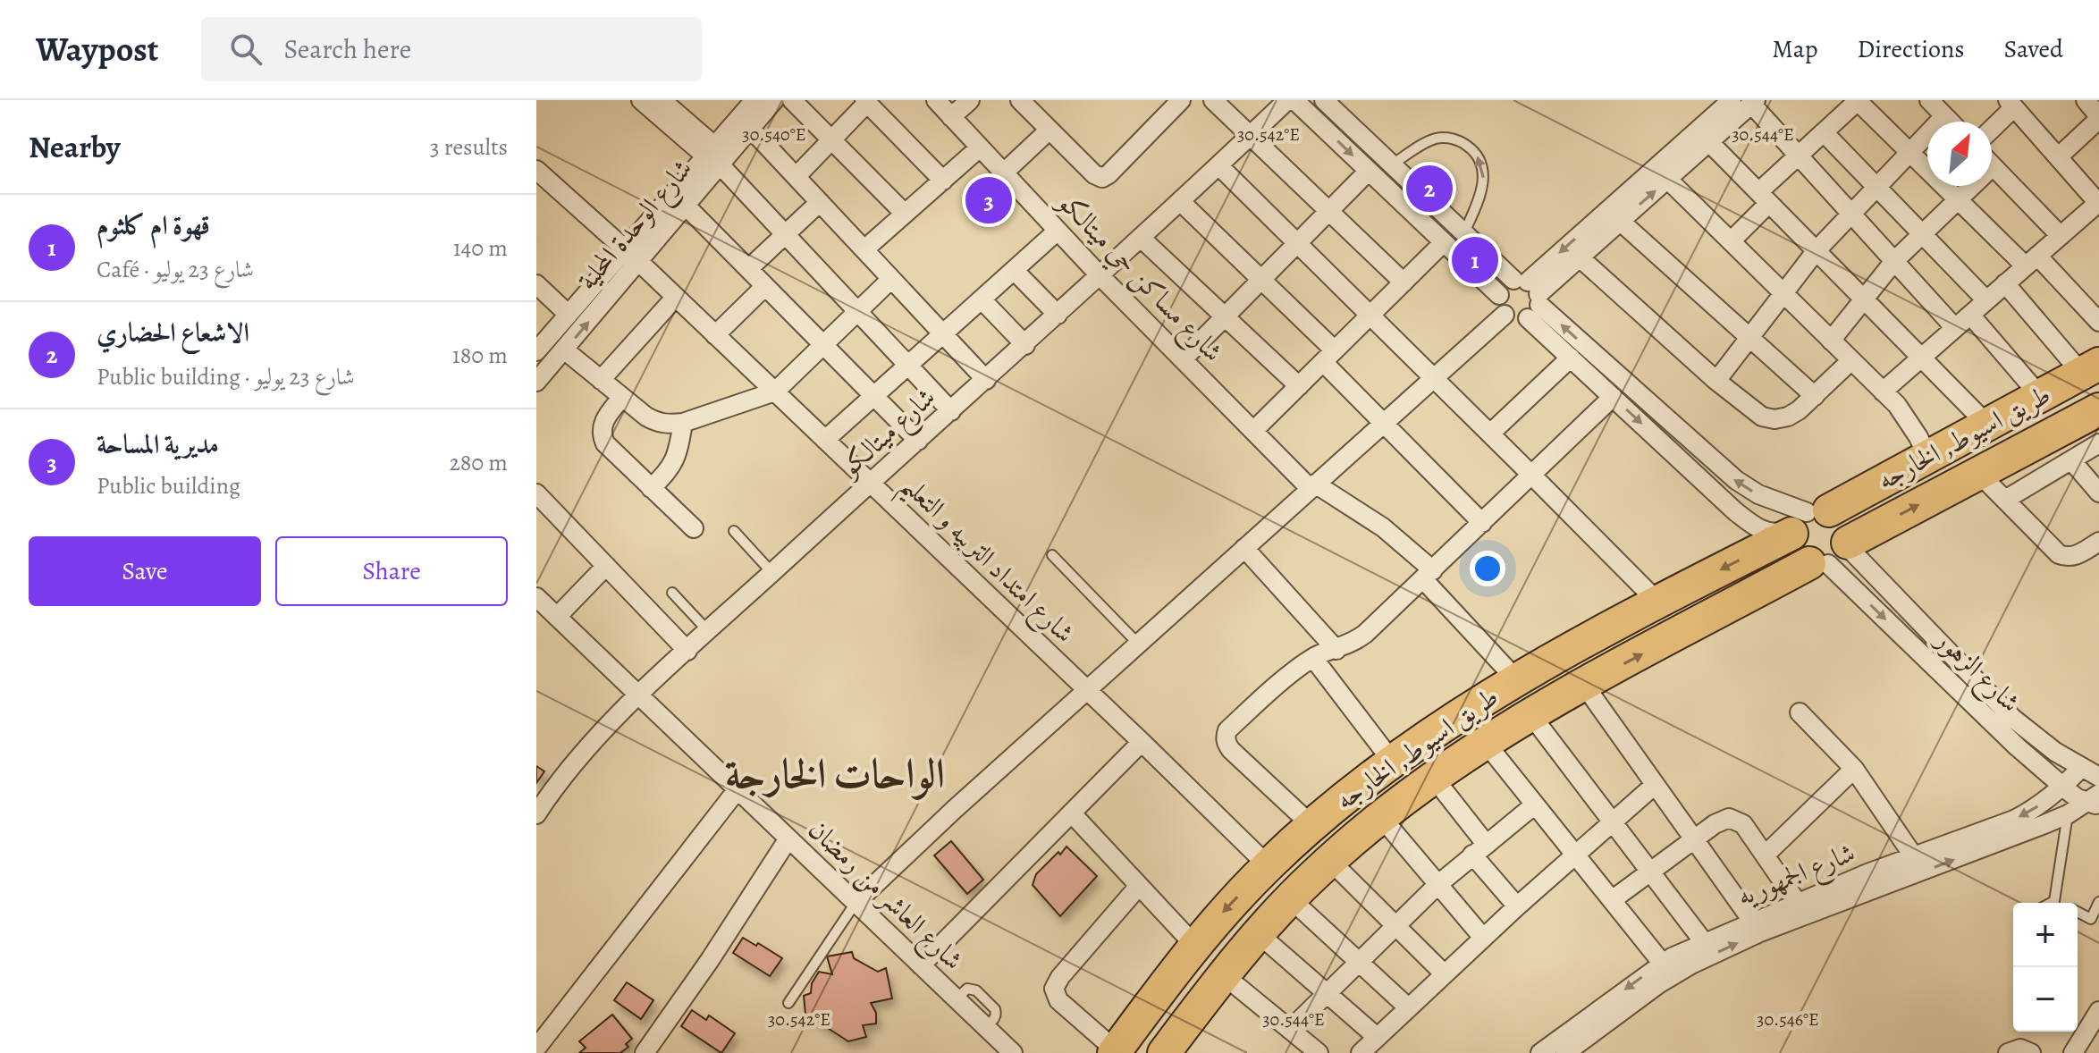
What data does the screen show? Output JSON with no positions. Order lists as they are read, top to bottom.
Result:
{
  "streets": {
    "highway": ["طريق اسيوط, الخارجه"],
    "street": [
      "شارع الوحدة المحلية",
      "شارع مساكن حي ميتالكو",
      "شارع ميتالكو",
      "شارع امتداد التربيه و التعليم",
      "شارع الزهور",
      "شارع الجمهوريه",
      "شارع العاشر من رمضان"
    ]
  },
  "crossings": [
    ["شارع الوحدة المحلية", "شارع امتداد التربيه و التعليم"],
    ["شارع مساكن حي ميتالكو", "شارع ميتالكو"],
    ["شارع مساكن حي ميتالكو", "طريق اسيوط, الخارجه"],
    ["شارع ميتالكو", "شارع امتداد التربيه و التعليم"],
    ["شارع ميتالكو", "شارع العاشر من رمضان"],
    ["طريق اسيوط, الخارجه", "شارع امتداد التربيه و التعليم"],
    ["طريق اسيوط, الخارجه", "شارع الزهور"],
    ["شارع الزهور", "شارع الجمهوريه"]
  ],
  "districts": ["الواحات الخارجة"],
  "north": "top right",
  "page": {
    "header": "Waypost",
    "search": "Search here",
    "nav": ["Map", "Directions", "Saved"],
    "heading": ["Nearby", "3 results"],
    "pins": ["2", "3", "1"],
    "list": [
      {
        "mark": "1",
        "name": "قهوة ام كلثوم",
        "note": "Café · شارع 23 يوليو",
        "value": "140 m"
      },
      {
        "mark": "2",
        "name": "الاشعاع الحضاري",
        "note": "Public building · شارع 23 يوليو",
        "value": "180 m"
      },
      {
        "mark": "3",
        "name": "مديرية المساحة",
        "note": "Public building",
        "value": "280 m"
      }
    ],
    "buttons": ["Save", "Share"],
    "map_buttons": ["+", "−"]
  },
  "coordinates": [
    "30.540°E",
    "30.542°E",
    "30.544°E",
    "30.546°E"
  ]
}
